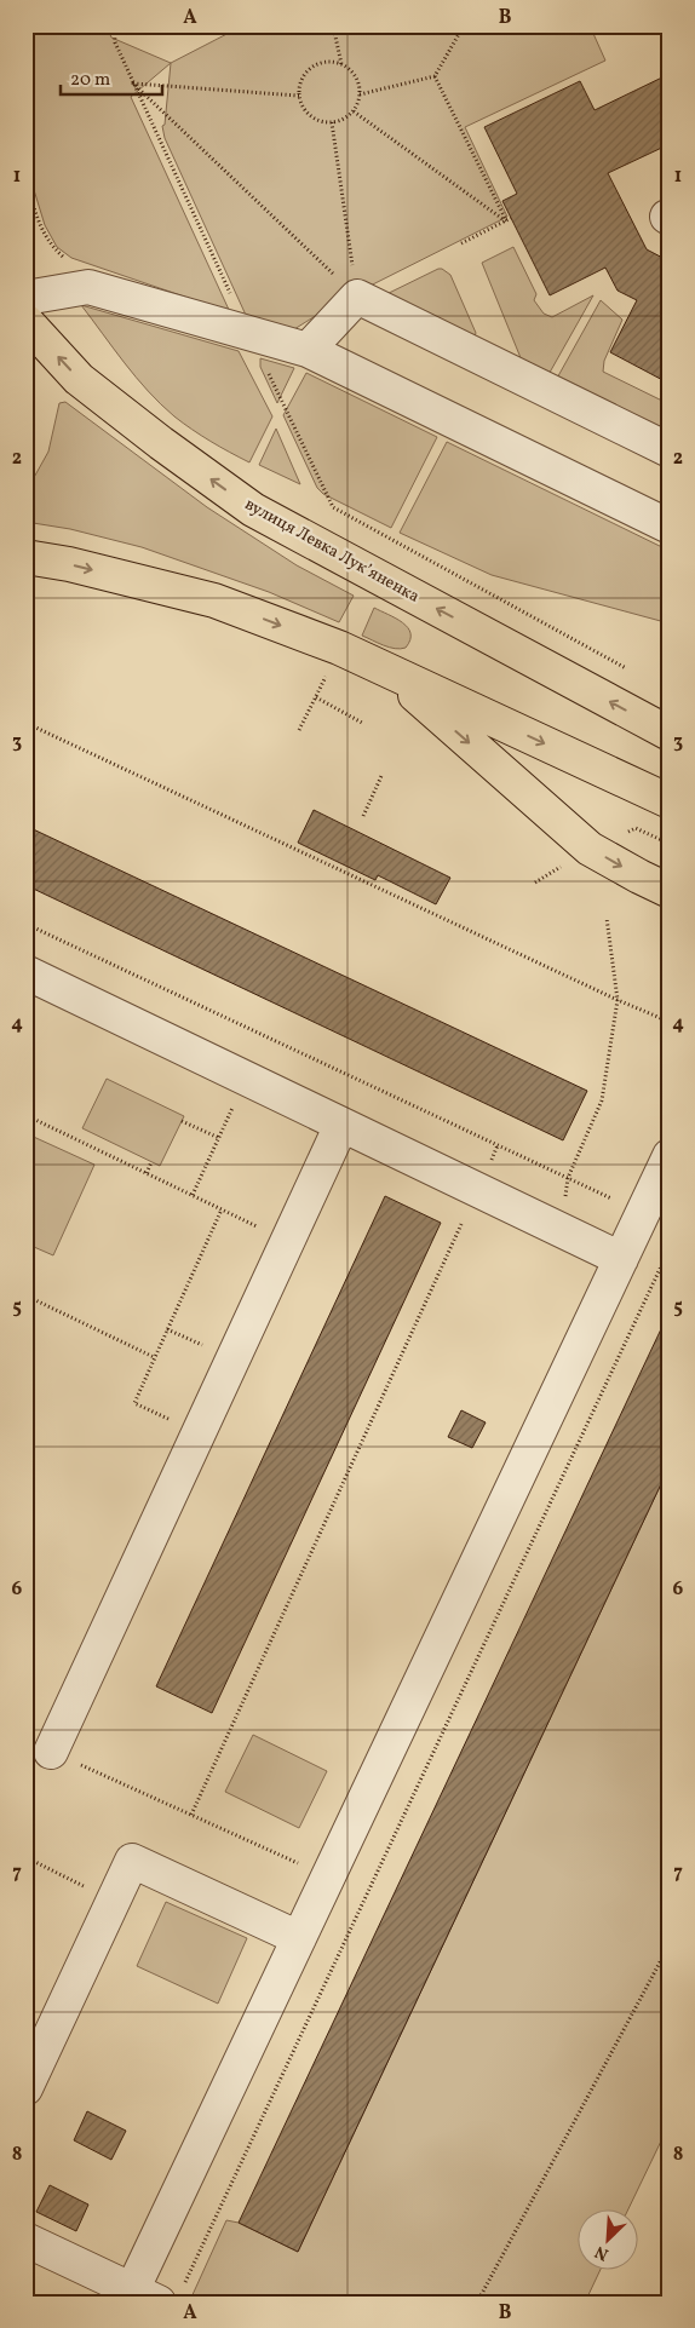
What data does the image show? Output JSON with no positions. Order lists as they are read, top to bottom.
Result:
{
  "streets": {
    "main road": ["вулиця Левка Лукʼяненка"]
  },
  "scale_bar": "20 m",
  "north": "bottom left",
  "grid": {
    "columns": ["A", "B"],
    "rows": [
      "1",
      "2",
      "3",
      "4",
      "5",
      "6",
      "7",
      "8"
    ]
  }
}
